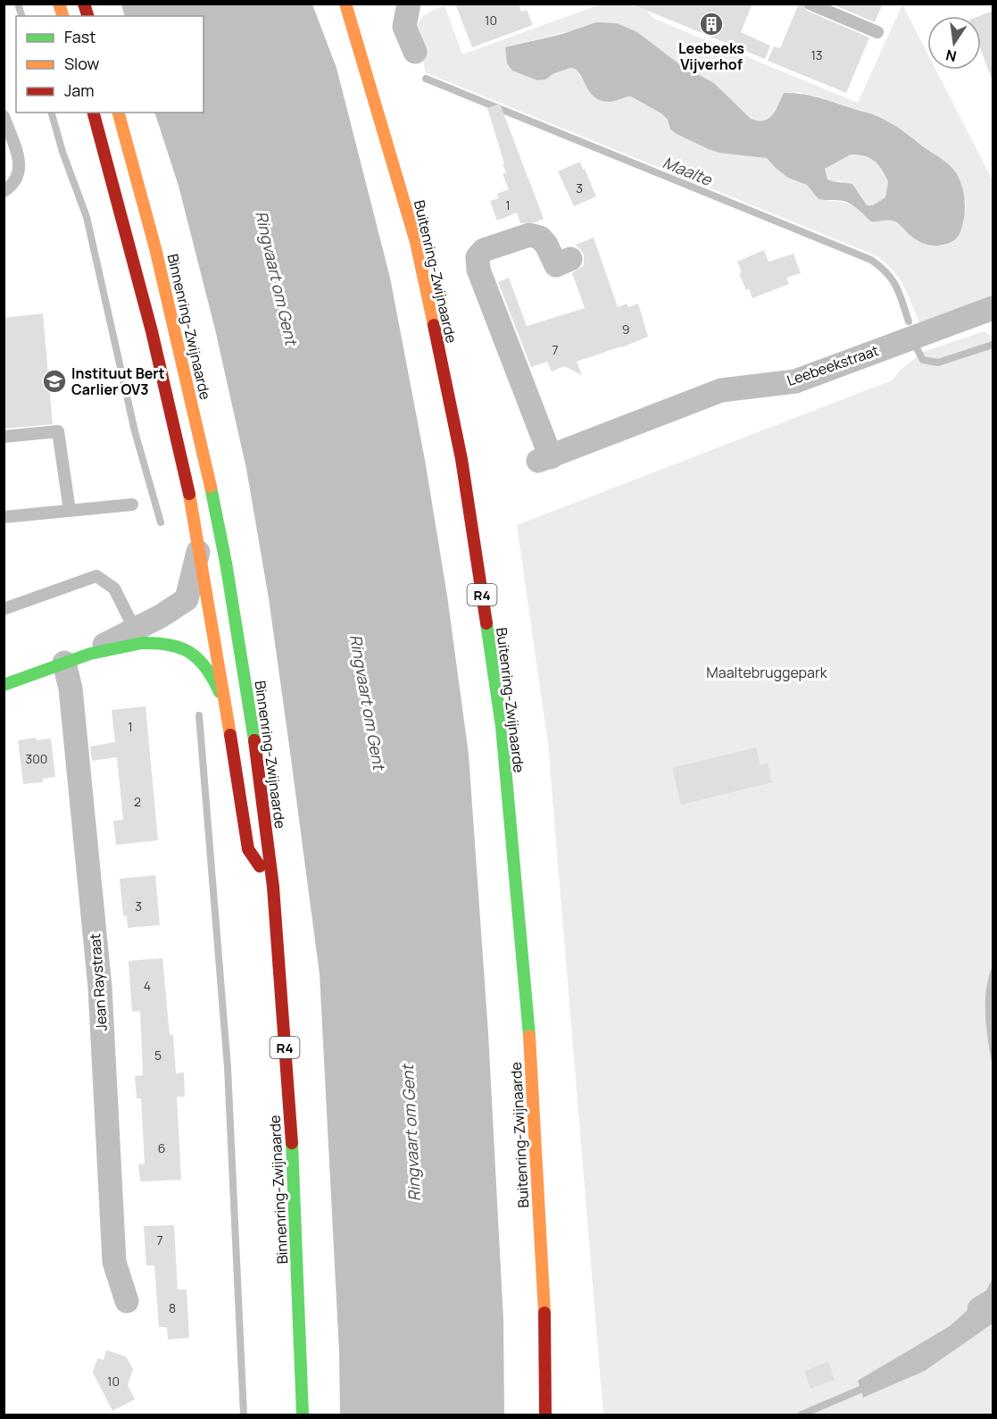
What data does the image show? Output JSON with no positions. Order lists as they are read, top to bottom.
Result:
{
  "streets": {
    "main road": ["Buitenring-Zwijnaarde", "Binnenring-Zwijnaarde", "R4"],
    "street": ["Leebeekstraat", "Jean Raystraat"]
  },
  "crossings": [
    ["Binnenring-Zwijnaarde", "R4"]
  ],
  "water": ["Maalte", "Ringvaart om Gent"],
  "parks": ["Maaltebruggepark"],
  "places": {
    "building": ["Leebeeks Vijverhof"],
    "school or university": ["Instituut Bert Carlier OV3"]
  },
  "house_numbers": [
    "10",
    "13",
    "3",
    "1",
    "9",
    "7",
    "1",
    "300",
    "2",
    "3",
    "4",
    "5",
    "6",
    "7",
    "8",
    "10"
  ],
  "legend": ["Fast", "Slow", "Jam"],
  "north": "bottom"
}
